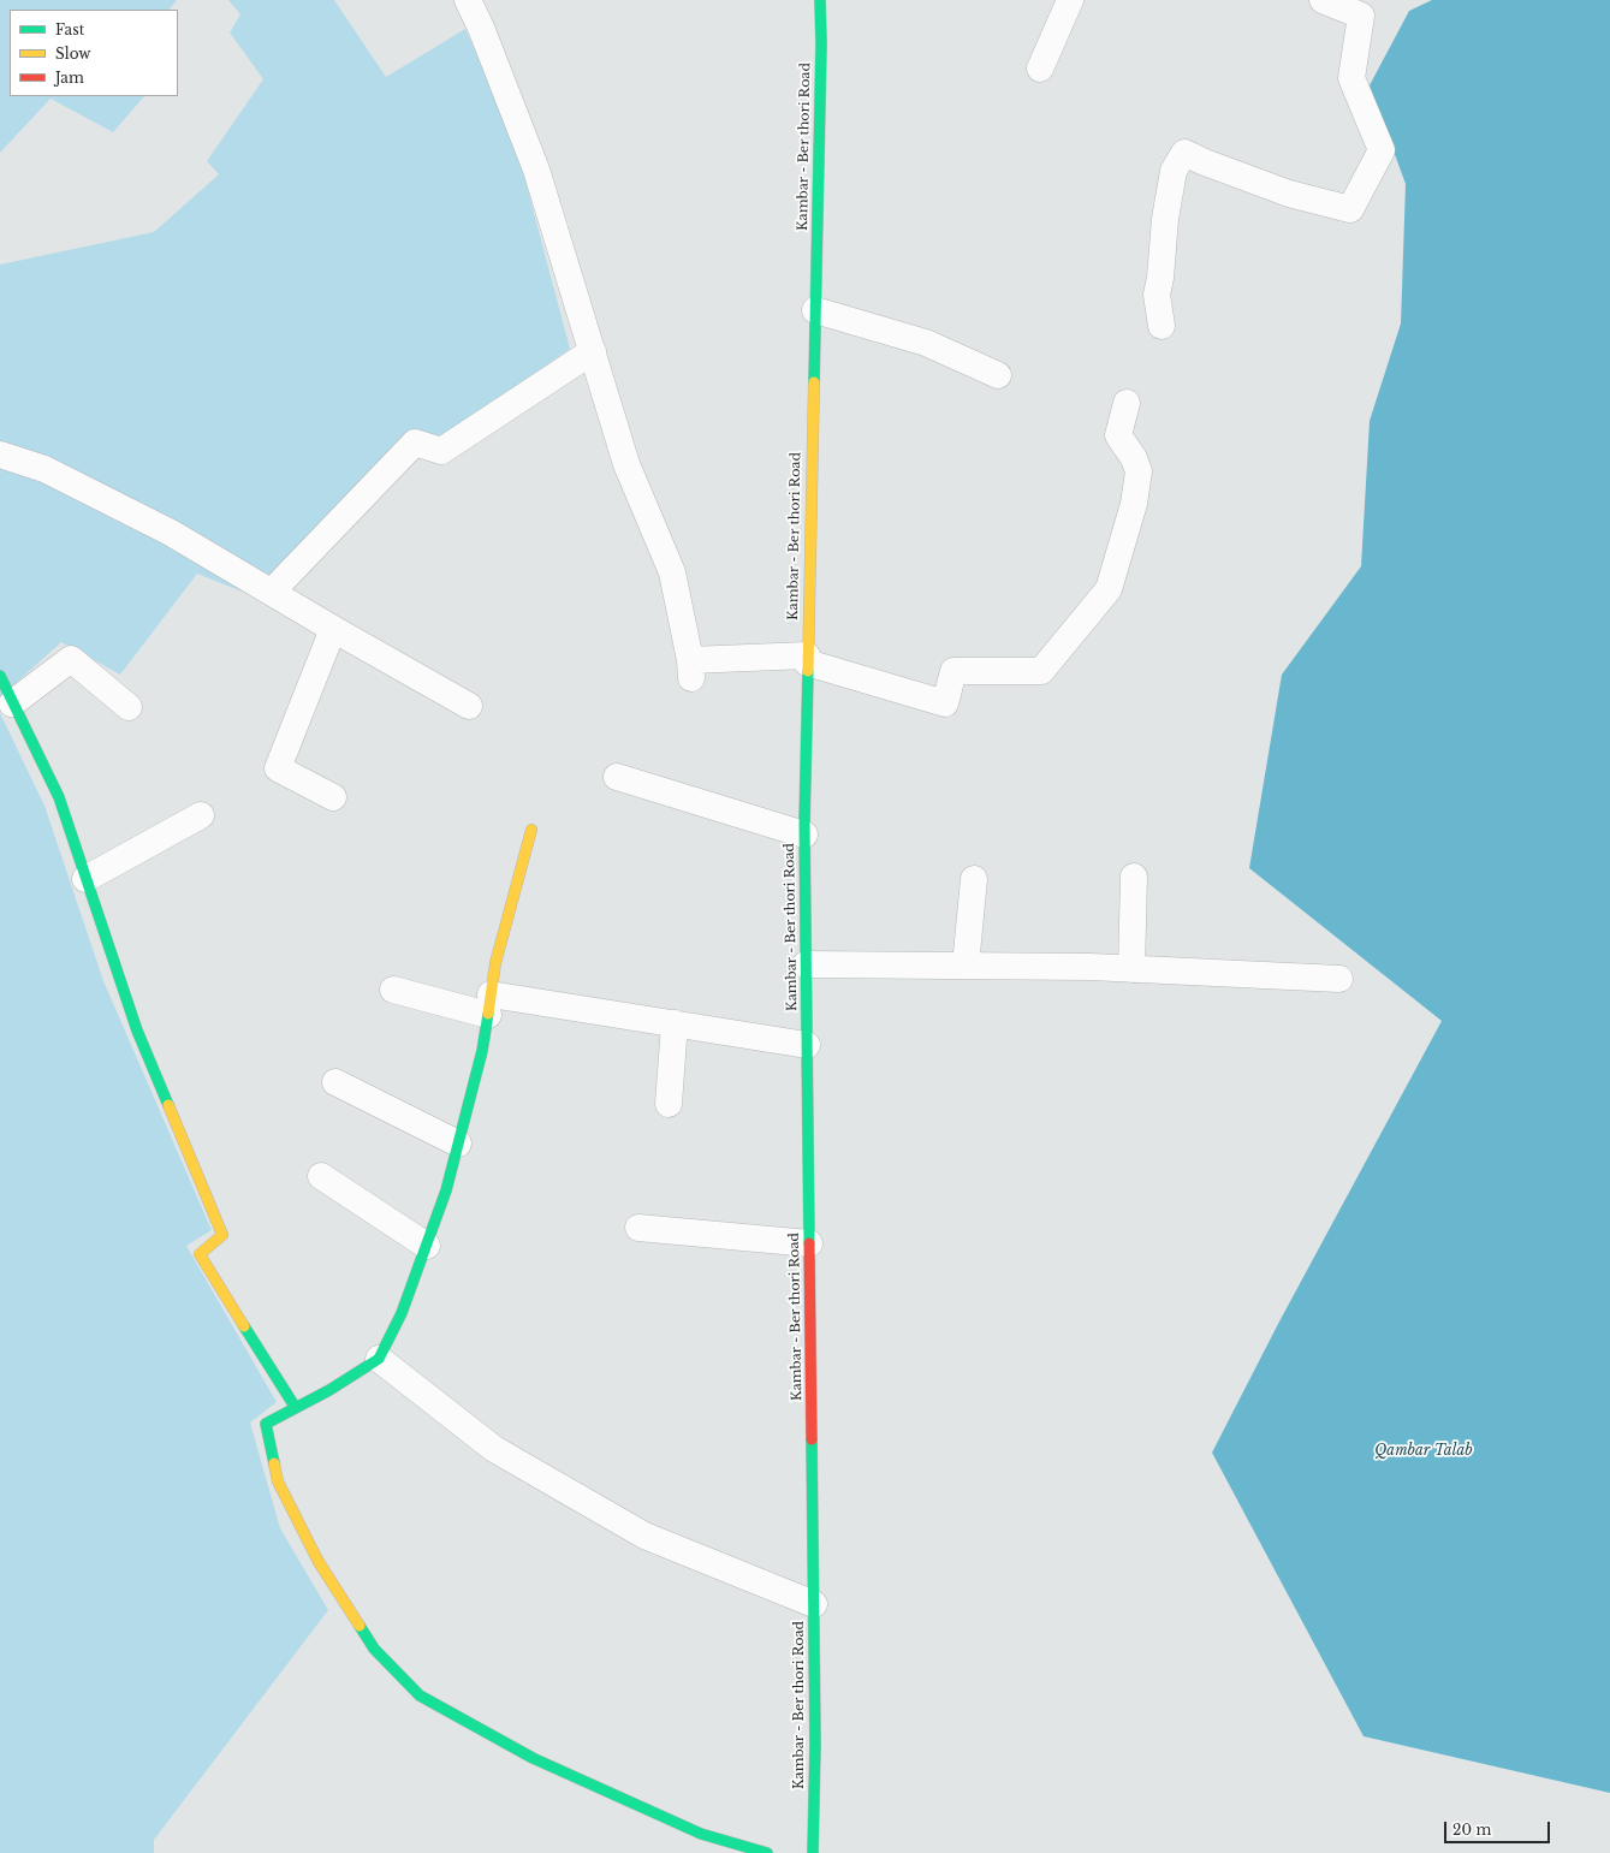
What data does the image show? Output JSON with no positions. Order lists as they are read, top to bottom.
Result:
{
  "streets": {
    "street": ["Kambar - Ber thori Road"]
  },
  "water": ["Qambar Talab"],
  "legend": ["Fast", "Slow", "Jam"],
  "scale_bar": "20 m"
}
